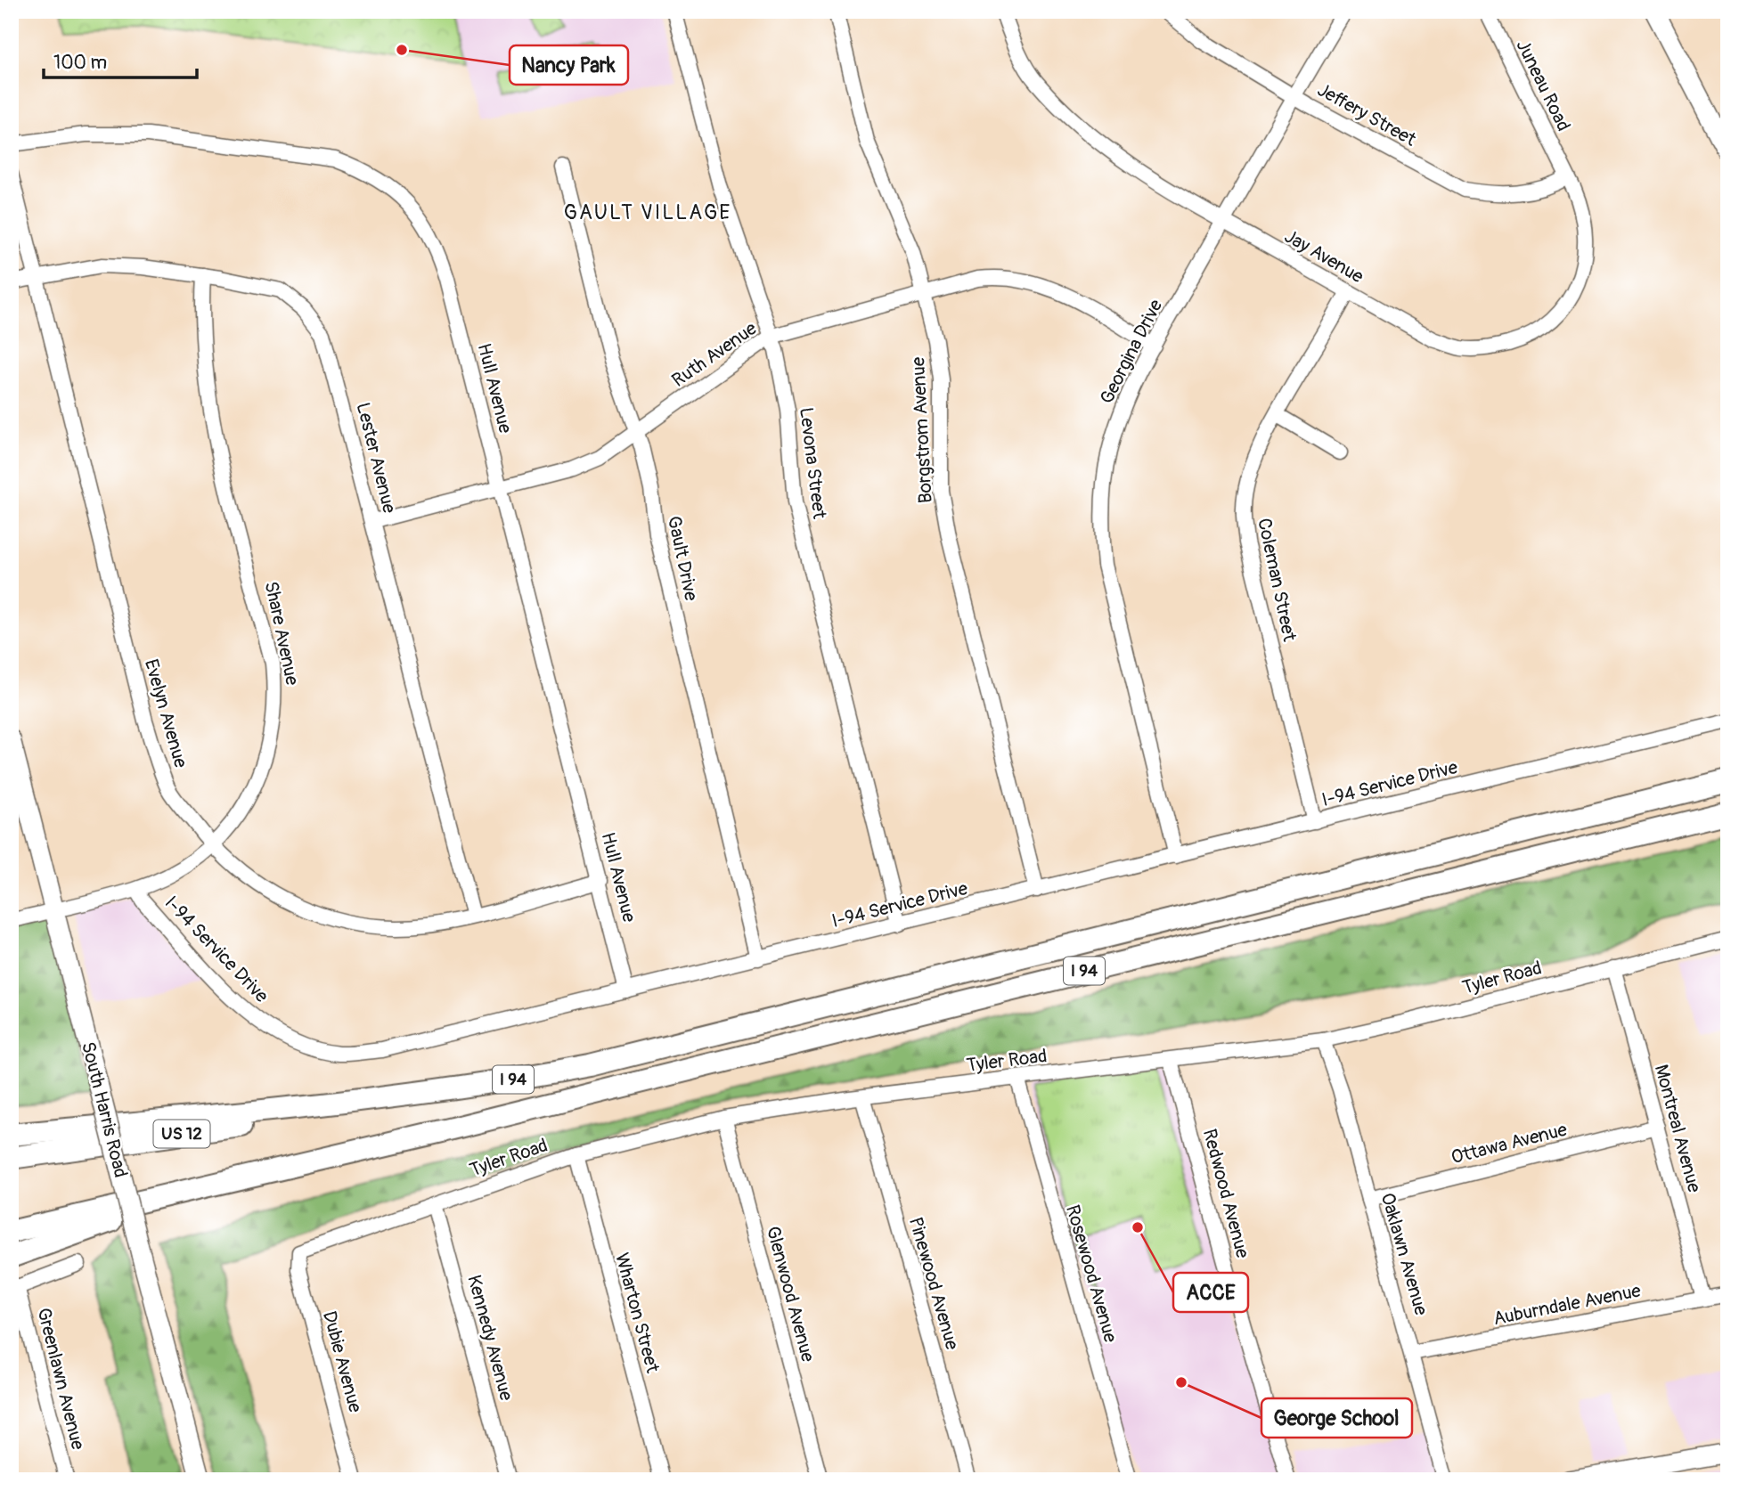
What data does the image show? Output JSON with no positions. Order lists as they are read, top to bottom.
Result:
{
  "streets": {
    "highway": ["I 94", "US 12"],
    "main road": ["South Harris Road"],
    "street": [
      "Juneau Road",
      "Jeffery Street",
      "Jay Avenue",
      "Georgina Drive",
      "Ruth Avenue",
      "Hull Avenue",
      "Borgstrom Avenue",
      "Lester Avenue",
      "Levona Street",
      "Gault Drive",
      "Coleman Street",
      "Share Avenue",
      "Evelyn Avenue",
      "I-94 Service Drive",
      "Tyler Road",
      "Montreal Avenue",
      "Ottawa Avenue",
      "Redwood Avenue",
      "Oaklawn Avenue",
      "Rosewood Avenue",
      "Pinewood Avenue",
      "Glenwood Avenue",
      "Auburndale Avenue",
      "Wharton Street",
      "Kennedy Avenue",
      "Dubie Avenue",
      "Greenlawn Avenue"
    ]
  },
  "crossings": [
    ["Juneau Road", "Jeffery Street"],
    ["Juneau Road", "Jay Avenue"],
    ["Jeffery Street", "Jay Avenue"],
    ["Jeffery Street", "Georgina Drive"],
    ["Jay Avenue", "Georgina Drive"],
    ["Jay Avenue", "Coleman Street"],
    ["Georgina Drive", "Ruth Avenue"],
    ["Georgina Drive", "I-94 Service Drive"],
    ["Ruth Avenue", "Hull Avenue"],
    ["Ruth Avenue", "Borgstrom Avenue"],
    ["Ruth Avenue", "Lester Avenue"],
    ["Ruth Avenue", "Levona Street"],
    ["Ruth Avenue", "Gault Drive"],
    ["Hull Avenue", "Evelyn Avenue"],
    ["Hull Avenue", "I-94 Service Drive"],
    ["Borgstrom Avenue", "I-94 Service Drive"],
    ["Lester Avenue", "Share Avenue"],
    ["Lester Avenue", "Evelyn Avenue"],
    ["Levona Street", "I-94 Service Drive"],
    ["Gault Drive", "I-94 Service Drive"],
    ["Coleman Street", "I-94 Service Drive"],
    ["Share Avenue", "Evelyn Avenue"],
    ["Share Avenue", "I-94 Service Drive"],
    ["Share Avenue", "South Harris Road"],
    ["I 94", "US 12"],
    ["Tyler Road", "Montreal Avenue"],
    ["Tyler Road", "Redwood Avenue"],
    ["Tyler Road", "Oaklawn Avenue"],
    ["Tyler Road", "Rosewood Avenue"],
    ["Tyler Road", "Pinewood Avenue"],
    ["Tyler Road", "Glenwood Avenue"],
    ["Tyler Road", "Wharton Street"],
    ["Tyler Road", "Kennedy Avenue"],
    ["Tyler Road", "Dubie Avenue"],
    ["Montreal Avenue", "Ottawa Avenue"],
    ["Montreal Avenue", "Auburndale Avenue"],
    ["Ottawa Avenue", "Oaklawn Avenue"],
    ["Oaklawn Avenue", "Auburndale Avenue"]
  ],
  "districts": ["GAULT VILLAGE"],
  "places": ["Nancy Park", "ACCE", "George School"],
  "scale_bar": "100 m"
}
